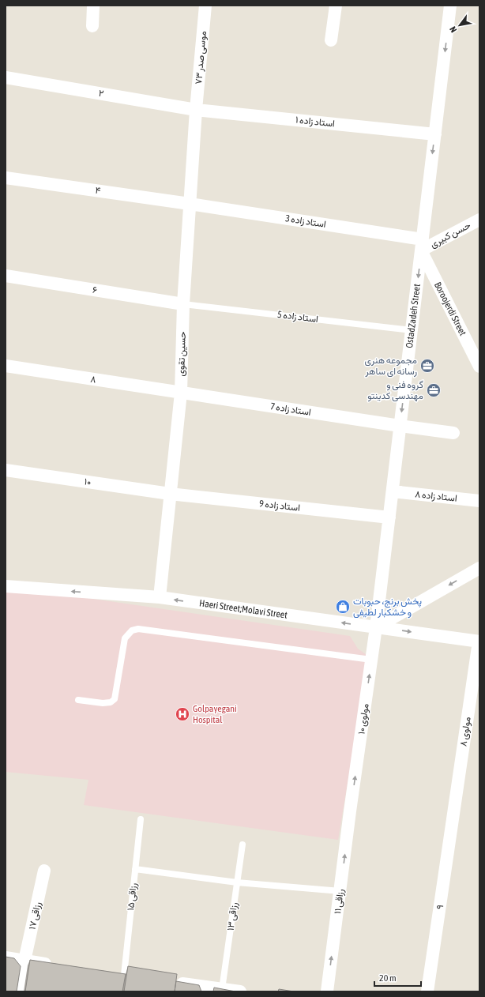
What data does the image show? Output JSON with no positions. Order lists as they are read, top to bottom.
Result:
{
  "streets": {
    "street": [
      "موسی صدر ۷۳",
      "۲",
      "استاد زاده ۱",
      "۴",
      "استاد زاده 3",
      "حسن کبیری",
      "۶",
      "Boroojerdi Street",
      "OstadZadeh Street",
      "حسین تقوی",
      "۸",
      "استاد زاده 7",
      "۱۰",
      "استاد زاده ۸",
      "استاد زاده 9",
      "Haeri Street;Molavi Street",
      "مولوی ۱۰",
      "مولوی ۸",
      "رزاقی ۱۱",
      "۹",
      "رزاقی ۱۷"
    ],
    "lane": ["استاد زاده 5", "رزاقی ۱۵", "رزاقی ۱۳"]
  },
  "crossings": [
    ["موسی صدر ۷۳", "۲"],
    ["موسی صدر ۷۳", "استاد زاده ۱"],
    ["موسی صدر ۷۳", "حسین تقوی"],
    ["۲", "استاد زاده ۱"],
    ["۲", "حسین تقوی"],
    ["استاد زاده ۱", "OstadZadeh Street"],
    ["استاد زاده ۱", "حسین تقوی"],
    ["۴", "استاد زاده 3"],
    ["۴", "حسین تقوی"],
    ["استاد زاده 3", "حسن کبیری"],
    ["استاد زاده 3", "Boroojerdi Street"],
    ["استاد زاده 3", "OstadZadeh Street"],
    ["استاد زاده 3", "حسین تقوی"],
    ["حسن کبیری", "Boroojerdi Street"],
    ["حسن کبیری", "OstadZadeh Street"],
    ["۶", "استاد زاده 5"],
    ["۶", "حسین تقوی"],
    ["Boroojerdi Street", "OstadZadeh Street"],
    ["OstadZadeh Street", "استاد زاده 5"],
    ["OstadZadeh Street", "استاد زاده 7"],
    ["OstadZadeh Street", "استاد زاده ۸"],
    ["OstadZadeh Street", "استاد زاده 9"],
    ["OstadZadeh Street", "Haeri Street;Molavi Street"],
    ["OstadZadeh Street", "مولوی ۱۰"],
    ["استاد زاده 5", "حسین تقوی"],
    ["حسین تقوی", "۸"],
    ["حسین تقوی", "استاد زاده 7"],
    ["حسین تقوی", "۱۰"],
    ["حسین تقوی", "استاد زاده 9"],
    ["حسین تقوی", "Haeri Street;Molavi Street"],
    ["۸", "استاد زاده 7"],
    ["۱۰", "استاد زاده 9"],
    ["Haeri Street;Molavi Street", "مولوی ۱۰"],
    ["Haeri Street;Molavi Street", "مولوی ۸"],
    ["مولوی ۱۰", "رزاقی ۱۱"],
    ["مولوی ۸", "۹"]
  ],
  "one_way": ["OstadZadeh Street", "مولوی ۱۰", "رزاقی ۱۱"],
  "places": {
    "office": ["مجموعه هنری رسانه ای ساهر", "گروه فنی و مهندسی کدینتو"],
    "shop": ["پخش برنج، حبوبات و خشکبار لطیفی"],
    "hospital": ["Golpayegani Hospital"]
  },
  "scale_bar": "20 m",
  "north": "bottom left"
}
